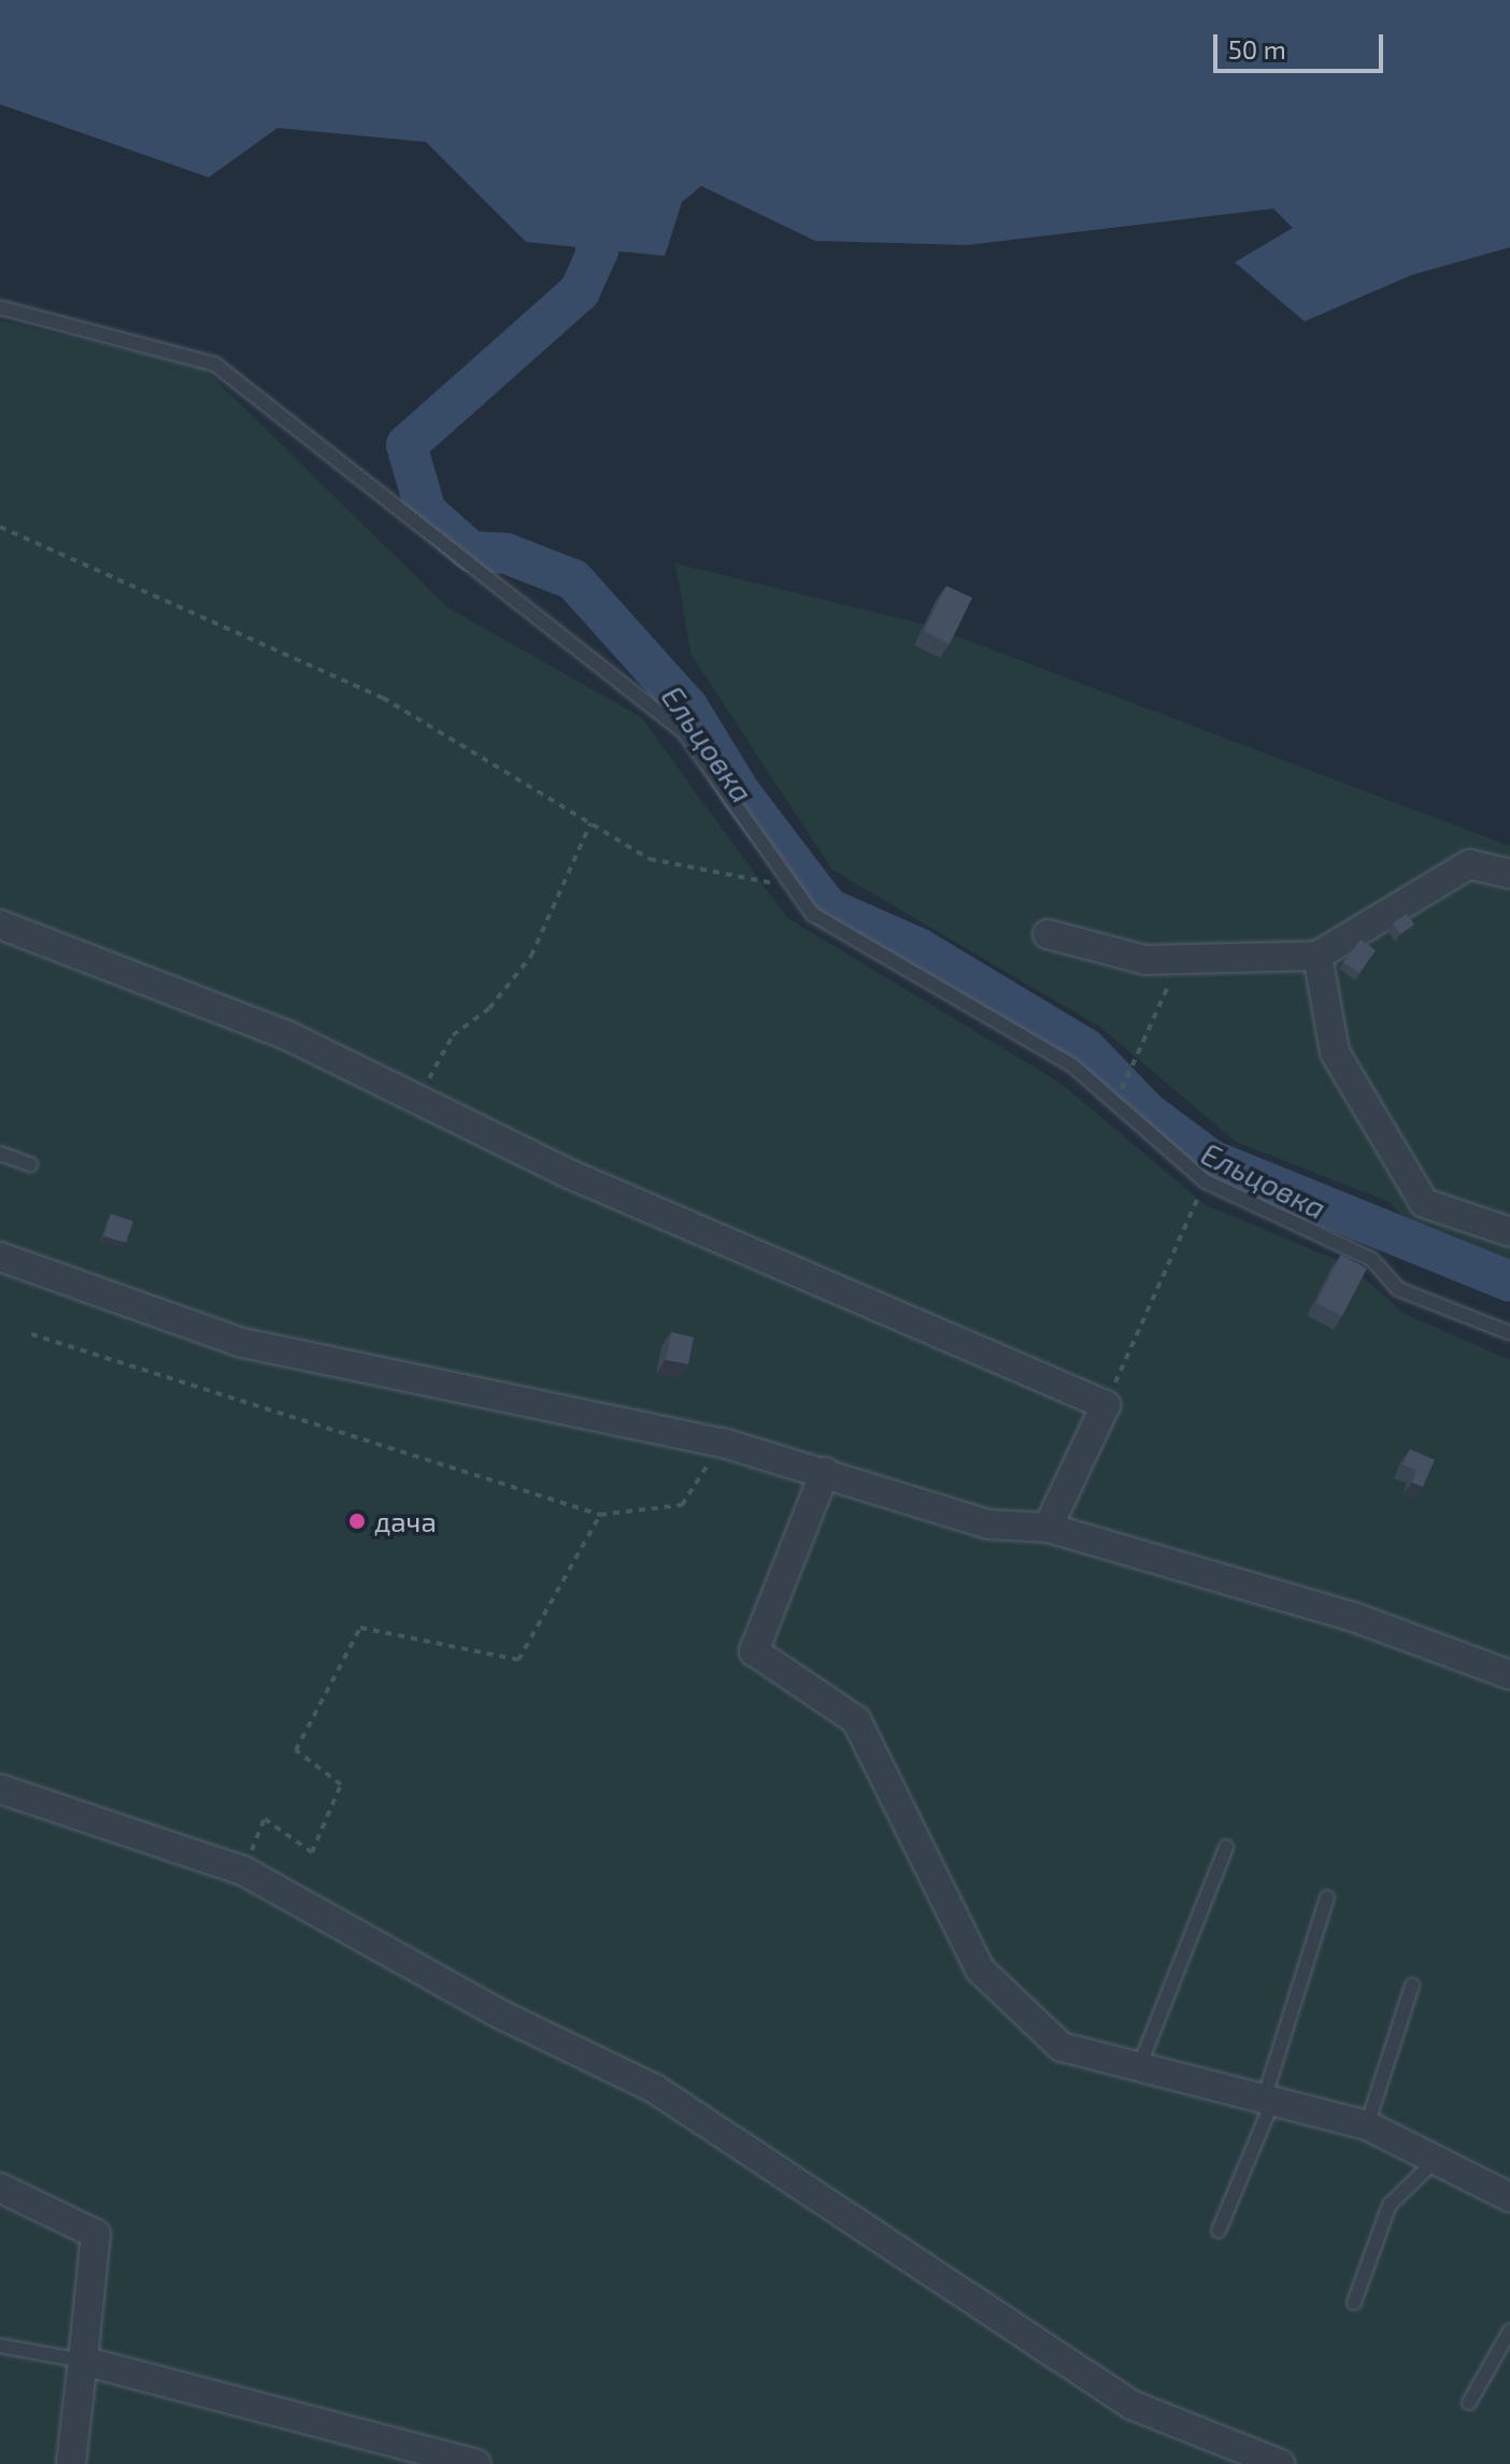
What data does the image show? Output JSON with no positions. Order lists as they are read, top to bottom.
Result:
{
  "water": ["Ельцовка"],
  "places": ["дача"],
  "scale_bar": "50 m"
}
